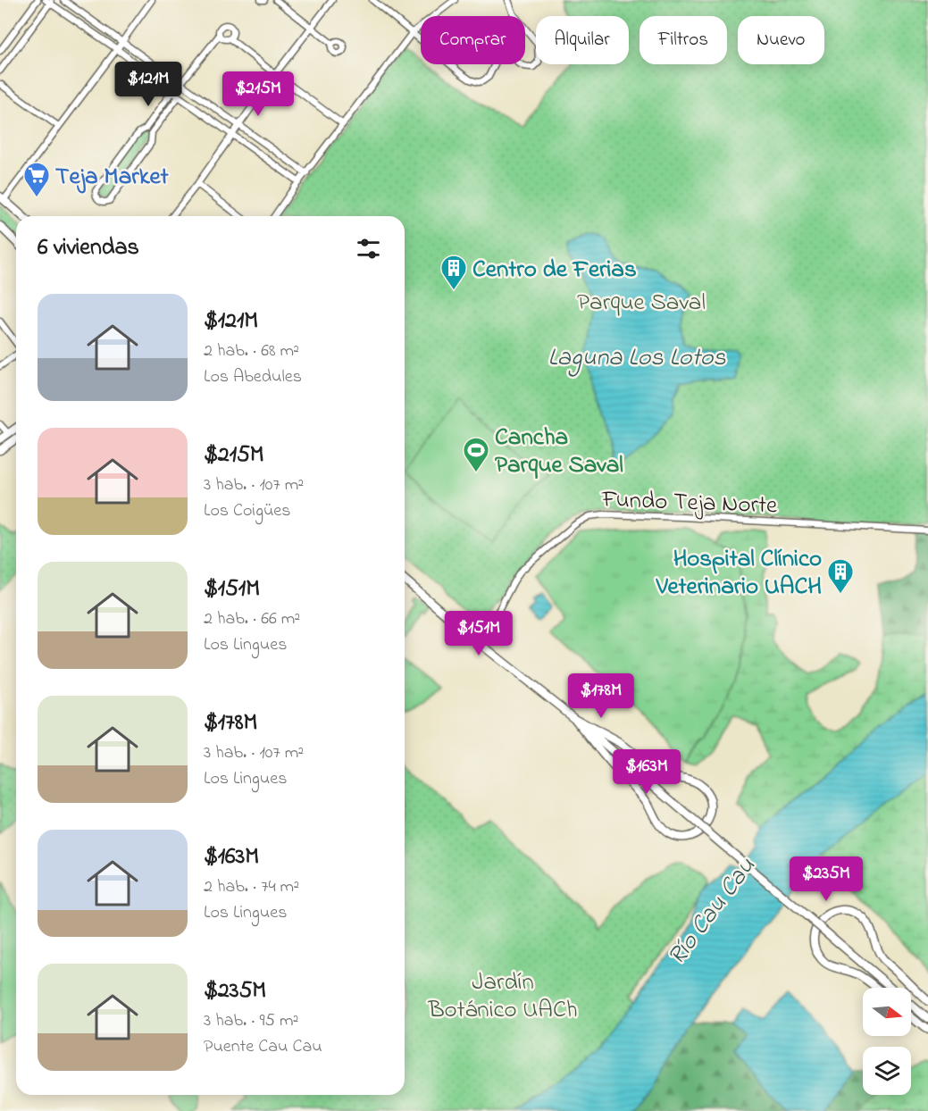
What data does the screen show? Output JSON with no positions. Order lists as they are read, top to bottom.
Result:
{
  "streets": {
    "street": ["Fundo Teja Norte"]
  },
  "water": ["Laguna Los Lotos", "Río Cau Cau"],
  "parks": ["Parque Saval", "Jardín Botánico UACh"],
  "places": {
    "supermarket": ["Teja Market"],
    "building": ["Centro de Ferias", "Hospital Clínico Veterinario UACH"],
    "sports": ["Cancha Parque Saval"]
  },
  "north": "right",
  "page": {
    "chip": [
      "Comprar",
      "Alquilar",
      "Filtros",
      "Nuevo"
    ],
    "price": [
      "$121M",
      "$215M",
      "$151M",
      "$178M",
      "$163M",
      "$235M"
    ],
    "heading": "6 viviendas",
    "list": [
      {
        "name": "$121M",
        "note": "2 hab. · 68 m² · Los Abedules"
      },
      {
        "name": "$215M",
        "note": "3 hab. · 107 m² · Los Coigües"
      },
      {
        "name": "$151M",
        "note": "2 hab. · 66 m² · Los Lingues"
      },
      {
        "name": "$178M",
        "note": "3 hab. · 107 m² · Los Lingues"
      },
      {
        "name": "$163M",
        "note": "2 hab. · 74 m² · Los Lingues"
      },
      {
        "name": "$235M",
        "note": "3 hab. · 95 m² · Puente Cau Cau"
      }
    ]
  }
}
